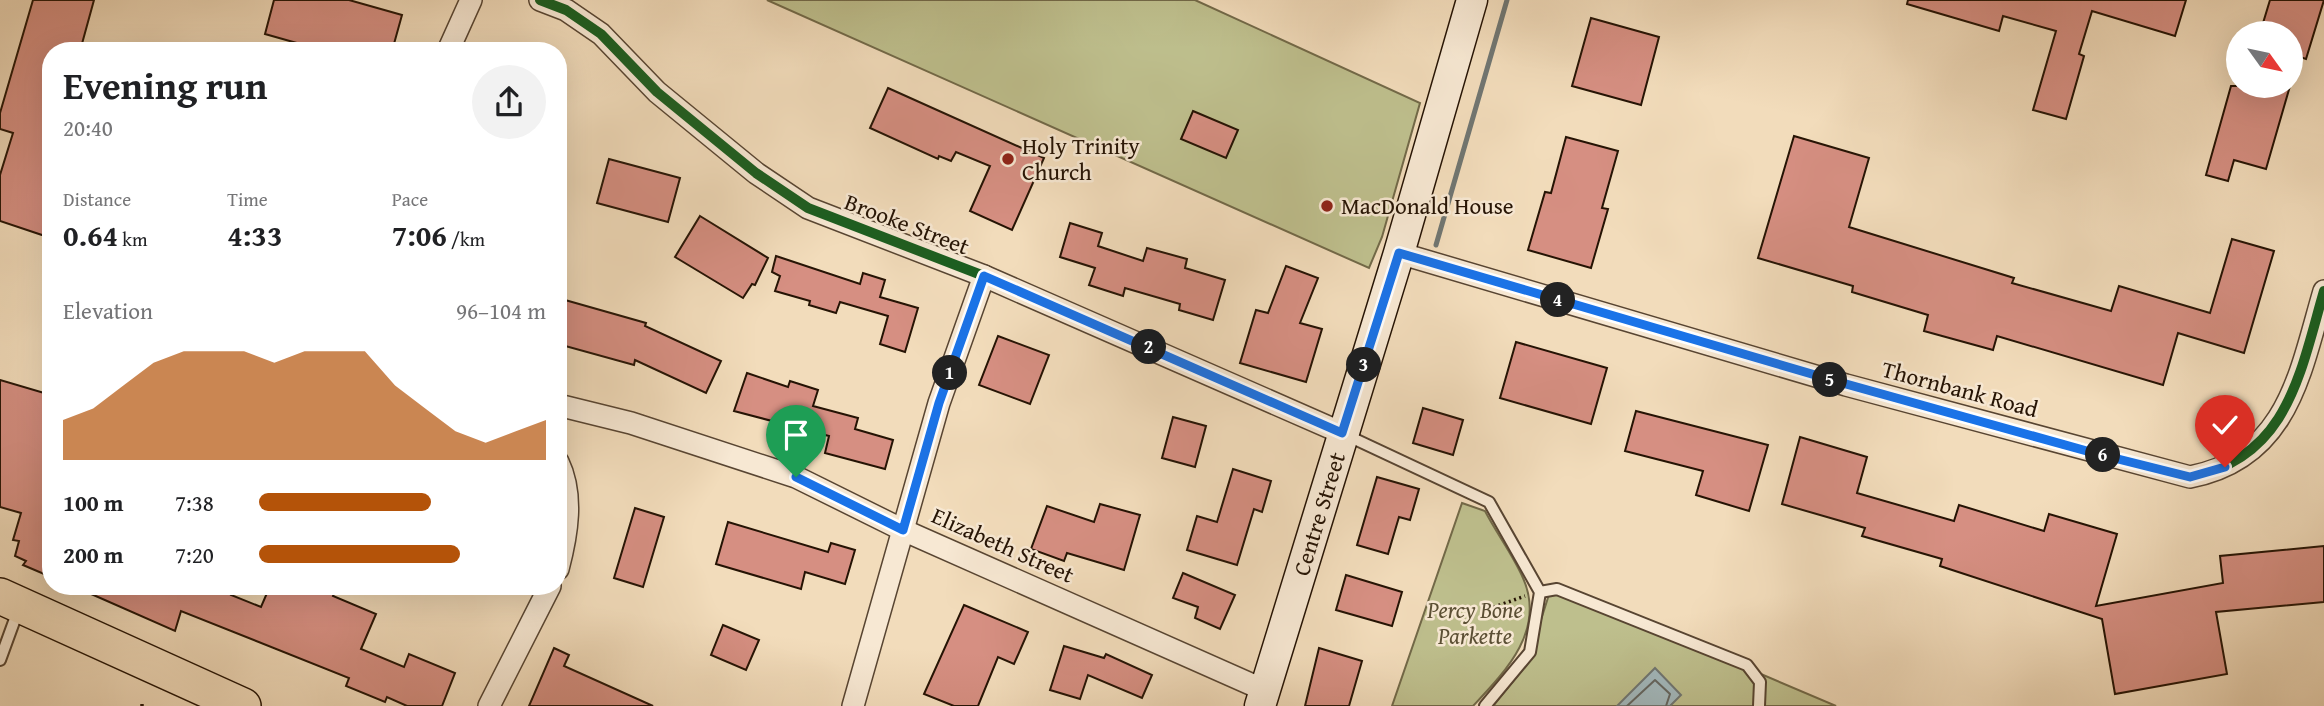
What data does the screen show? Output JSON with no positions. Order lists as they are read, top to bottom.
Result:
{
  "streets": {
    "main road": ["Centre Street"],
    "street": ["Brooke Street", "Thornbank Road", "Elizabeth Street"]
  },
  "crossings": [
    ["Brooke Street", "Centre Street"],
    ["Thornbank Road", "Centre Street"],
    ["Centre Street", "Elizabeth Street"]
  ],
  "parks": ["Percy Bone Parkette"],
  "places": ["Holy Trinity Church", "MacDonald House"],
  "north": "bottom right",
  "page": {
    "heading": ["Evening run", "20:40"],
    "stats": [
      ["Distance", "0.64 km"],
      ["Time", "4:33"],
      ["Pace", "7:06 /km"]
    ],
    "chart": ["Elevation", "96–104 m"],
    "pins": [
      "4",
      "2",
      "3",
      "1",
      "5",
      "6"
    ],
    "list": [
      {
        "name": "100 m",
        "note": "7:38"
      },
      {
        "name": "200 m",
        "note": "7:20"
      }
    ]
  }
}
